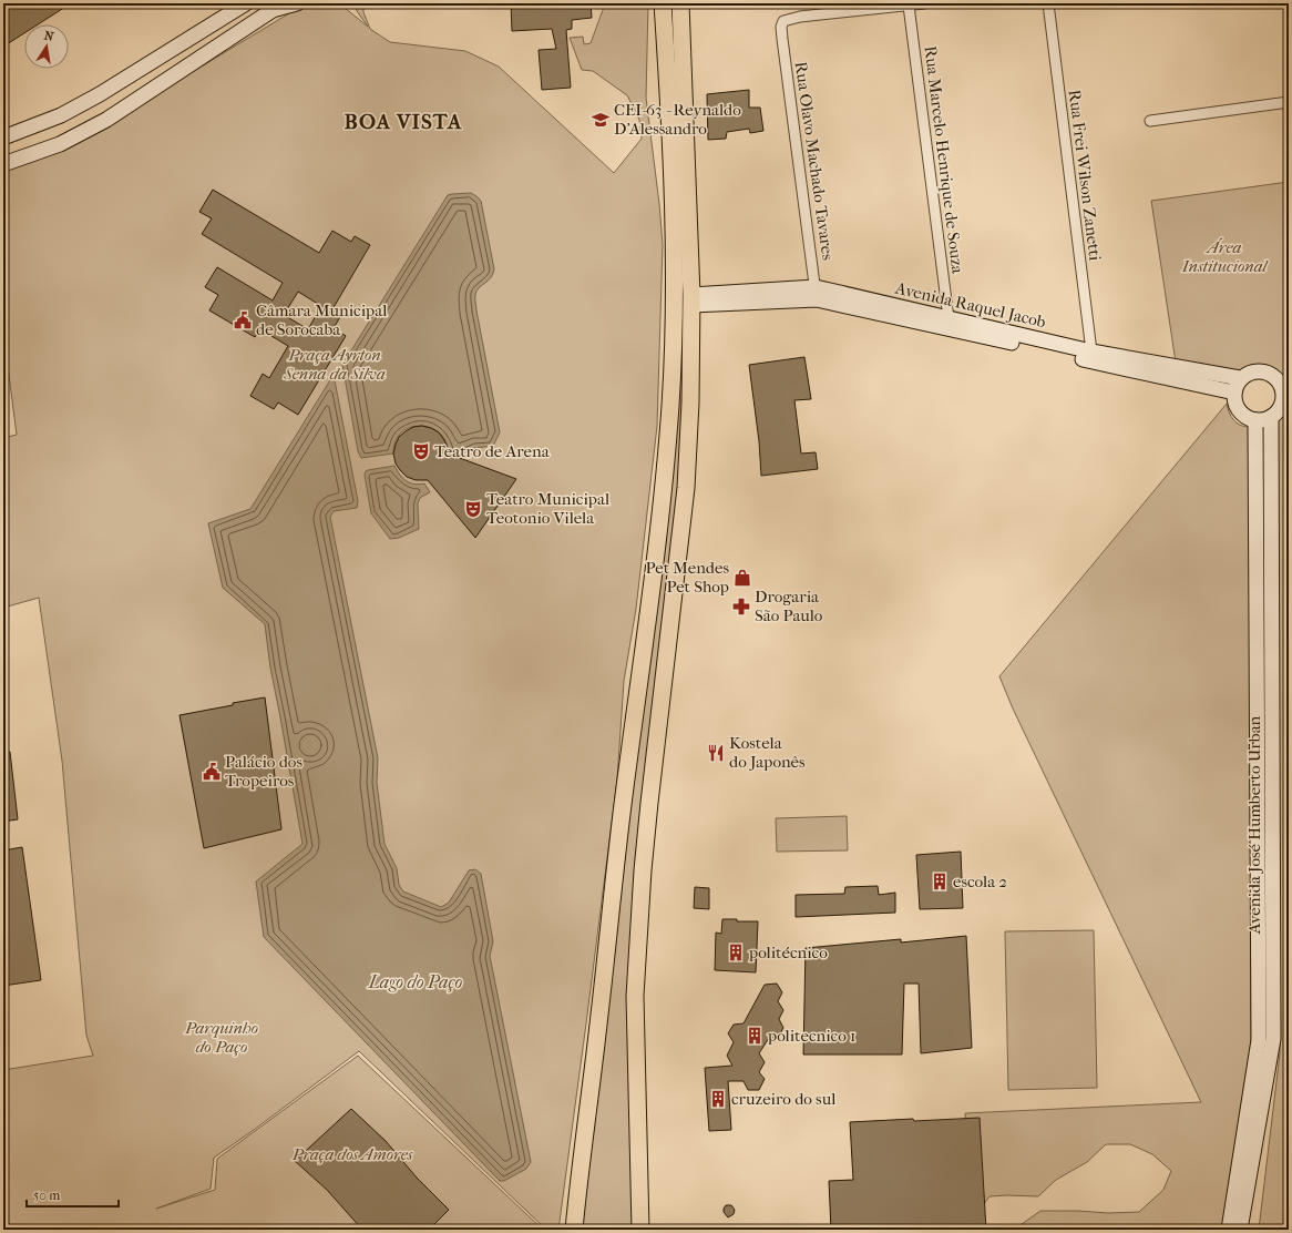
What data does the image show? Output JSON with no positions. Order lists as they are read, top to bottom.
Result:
{
  "streets": {
    "street": [
      "Rua Marcelo Henrique de Souza",
      "Rua Olavo Machado Tavares",
      "Rua Frei Wilson Zanetti",
      "Avenida Raquel Jacob",
      "Avenida José Humberto Urban"
    ]
  },
  "crossings": [
    ["Rua Marcelo Henrique de Souza", "Rua Olavo Machado Tavares"],
    ["Rua Marcelo Henrique de Souza", "Avenida Raquel Jacob"],
    ["Rua Olavo Machado Tavares", "Avenida Raquel Jacob"],
    ["Rua Frei Wilson Zanetti", "Avenida Raquel Jacob"],
    ["Avenida Raquel Jacob", "Avenida José Humberto Urban"]
  ],
  "districts": ["BOA VISTA"],
  "water": ["Lago do Paço"],
  "parks": [
    "Área Institucional",
    "Praça Ayrton Senna da Silva",
    "Parquinho do Paço",
    "Praça dos Amores"
  ],
  "places": {
    "school or university": ["CEI-63 - Reynaldo D'Alessandro"],
    "public building": ["Câmara Municipal de Sorocaba", "Palácio dos Tropeiros"],
    "theatre": ["Teatro de Arena", "Teatro Municipal Teotonio Vilela"],
    "shop": ["Pet Mendes Pet Shop"],
    "pharmacy": ["Drogaria São Paulo"],
    "restaurant": ["Kostela do Japonês"],
    "building": [
      "escola 2",
      "politécnico",
      "politecnico 1",
      "cruzeiro do sul"
    ]
  },
  "scale_bar": "50 m",
  "north": "top"
}
